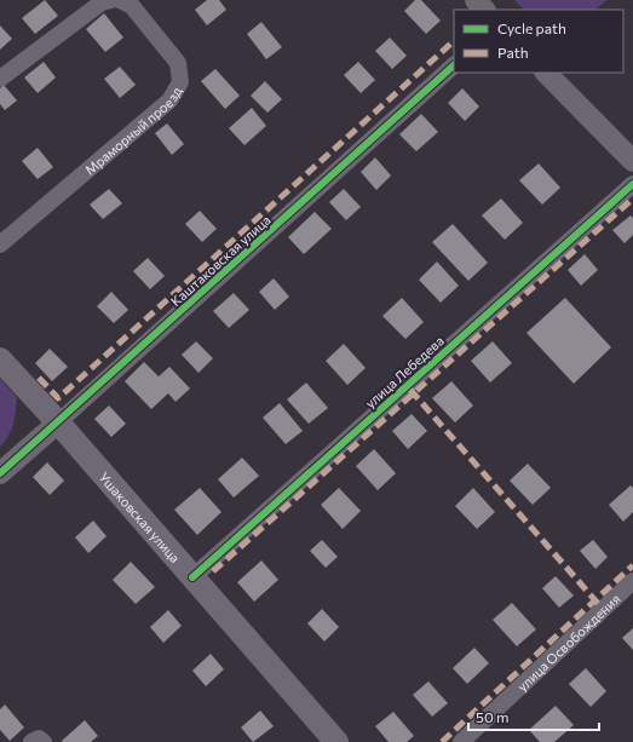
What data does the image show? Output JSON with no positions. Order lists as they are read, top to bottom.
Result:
{
  "streets": {
    "main road": ["Ушаковская улица"],
    "street": [
      "Мраморный проезд",
      "Каштаковская улица",
      "улица Лебедева",
      "улица Освобождения"
    ]
  },
  "crossings": [
    ["Каштаковская улица", "Ушаковская улица"],
    ["улица Лебедева", "Ушаковская улица"]
  ],
  "legend": ["Cycle path", "Path"],
  "scale_bar": "50 m"
}
